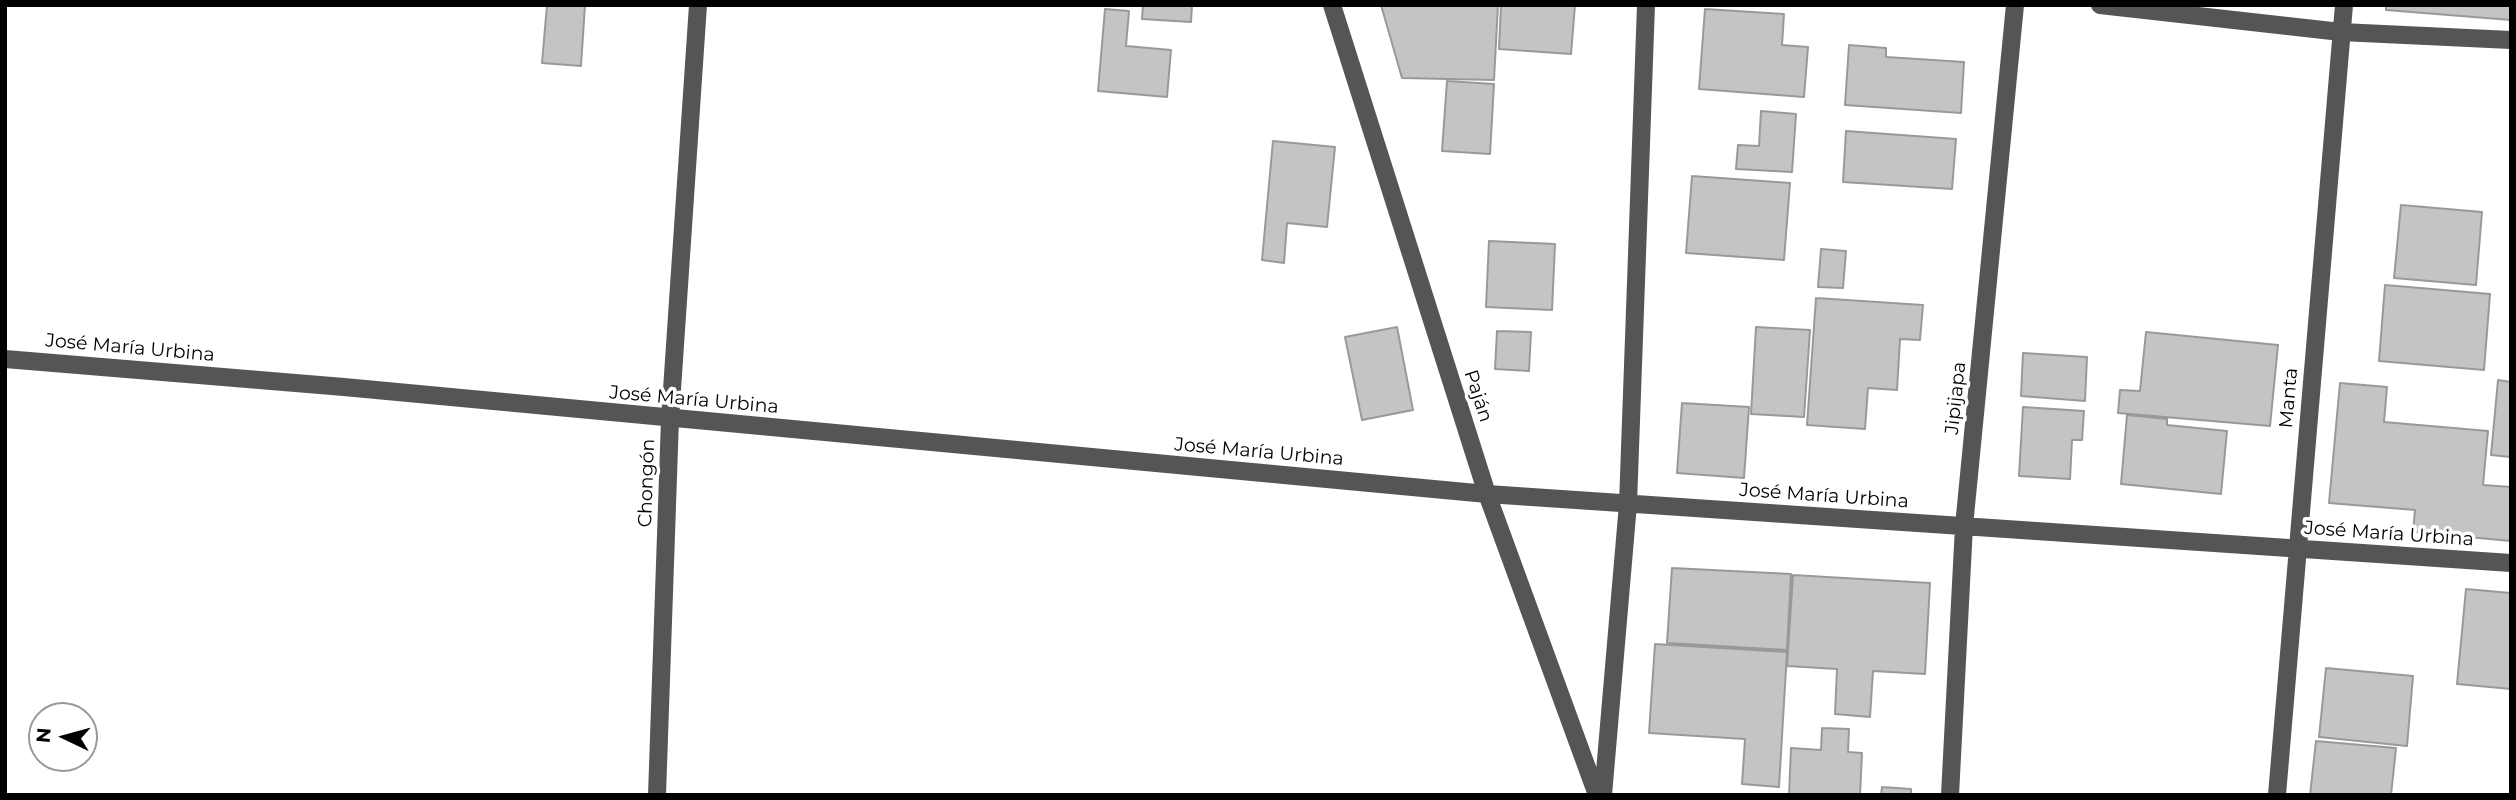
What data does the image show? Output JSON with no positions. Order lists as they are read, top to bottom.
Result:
{
  "streets": {
    "street": [
      "José María Urbina",
      "Paján",
      "Jipijapa",
      "Manta",
      "Chongón"
    ]
  },
  "crossings": [
    ["José María Urbina", "Paján"],
    ["José María Urbina", "Jipijapa"],
    ["José María Urbina", "Manta"],
    ["José María Urbina", "Chongón"]
  ],
  "north": "left"
}
